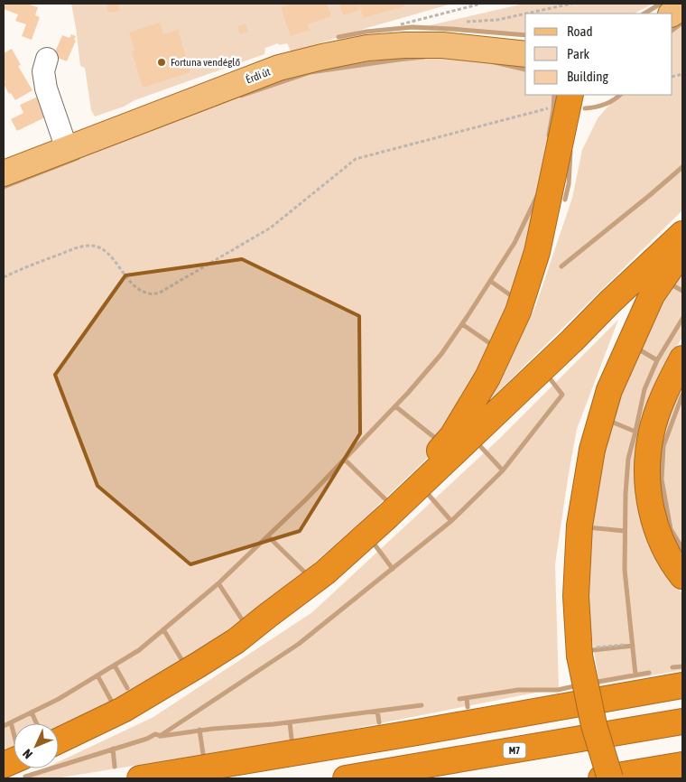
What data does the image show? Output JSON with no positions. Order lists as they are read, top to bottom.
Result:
{
  "streets": {
    "highway": ["M7"],
    "main road": ["Érdi út"]
  },
  "places": ["Fortuna vendéglő"],
  "legend": ["Road", "Park", "Building"],
  "north": "bottom left"
}
